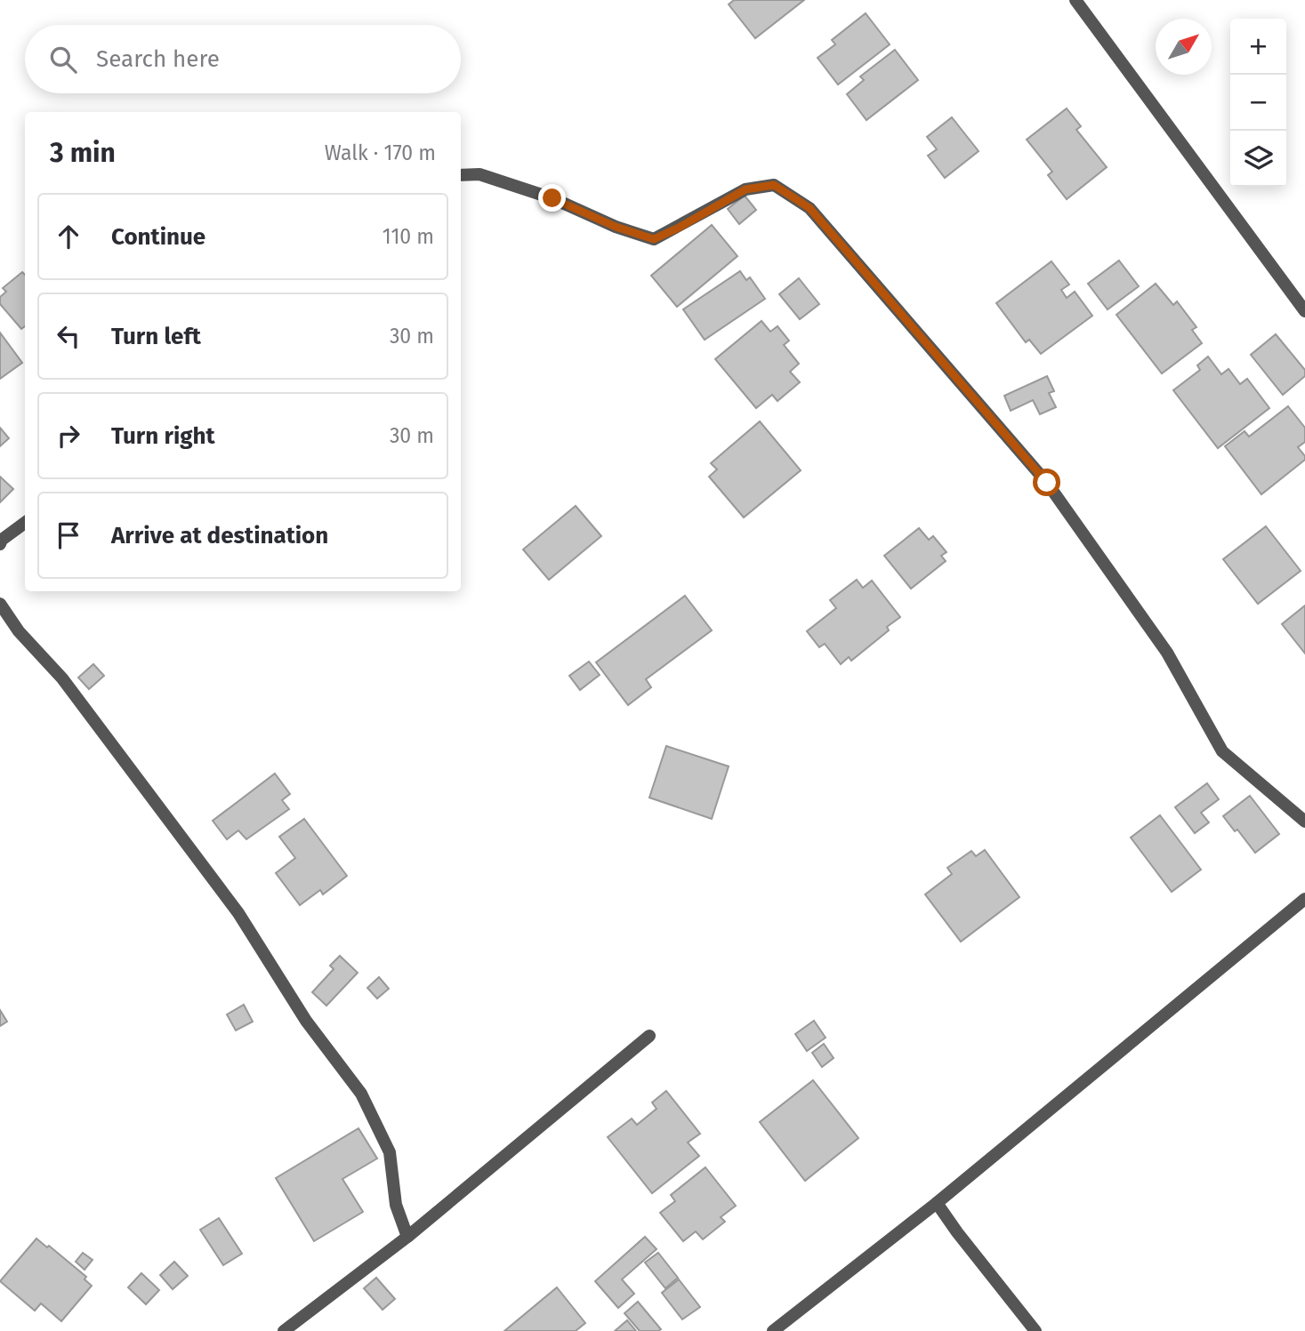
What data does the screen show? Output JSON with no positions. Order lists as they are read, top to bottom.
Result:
{
  "north": "top right",
  "page": {
    "map_buttons": ["+", "−"],
    "search": "Search here",
    "heading": ["3 min", "Walk · 170 m"],
    "list": [
      ["Continue", "110 m"],
      ["Turn left", "30 m"],
      ["Turn right", "30 m"],
      "Arrive at destination"
    ]
  }
}
